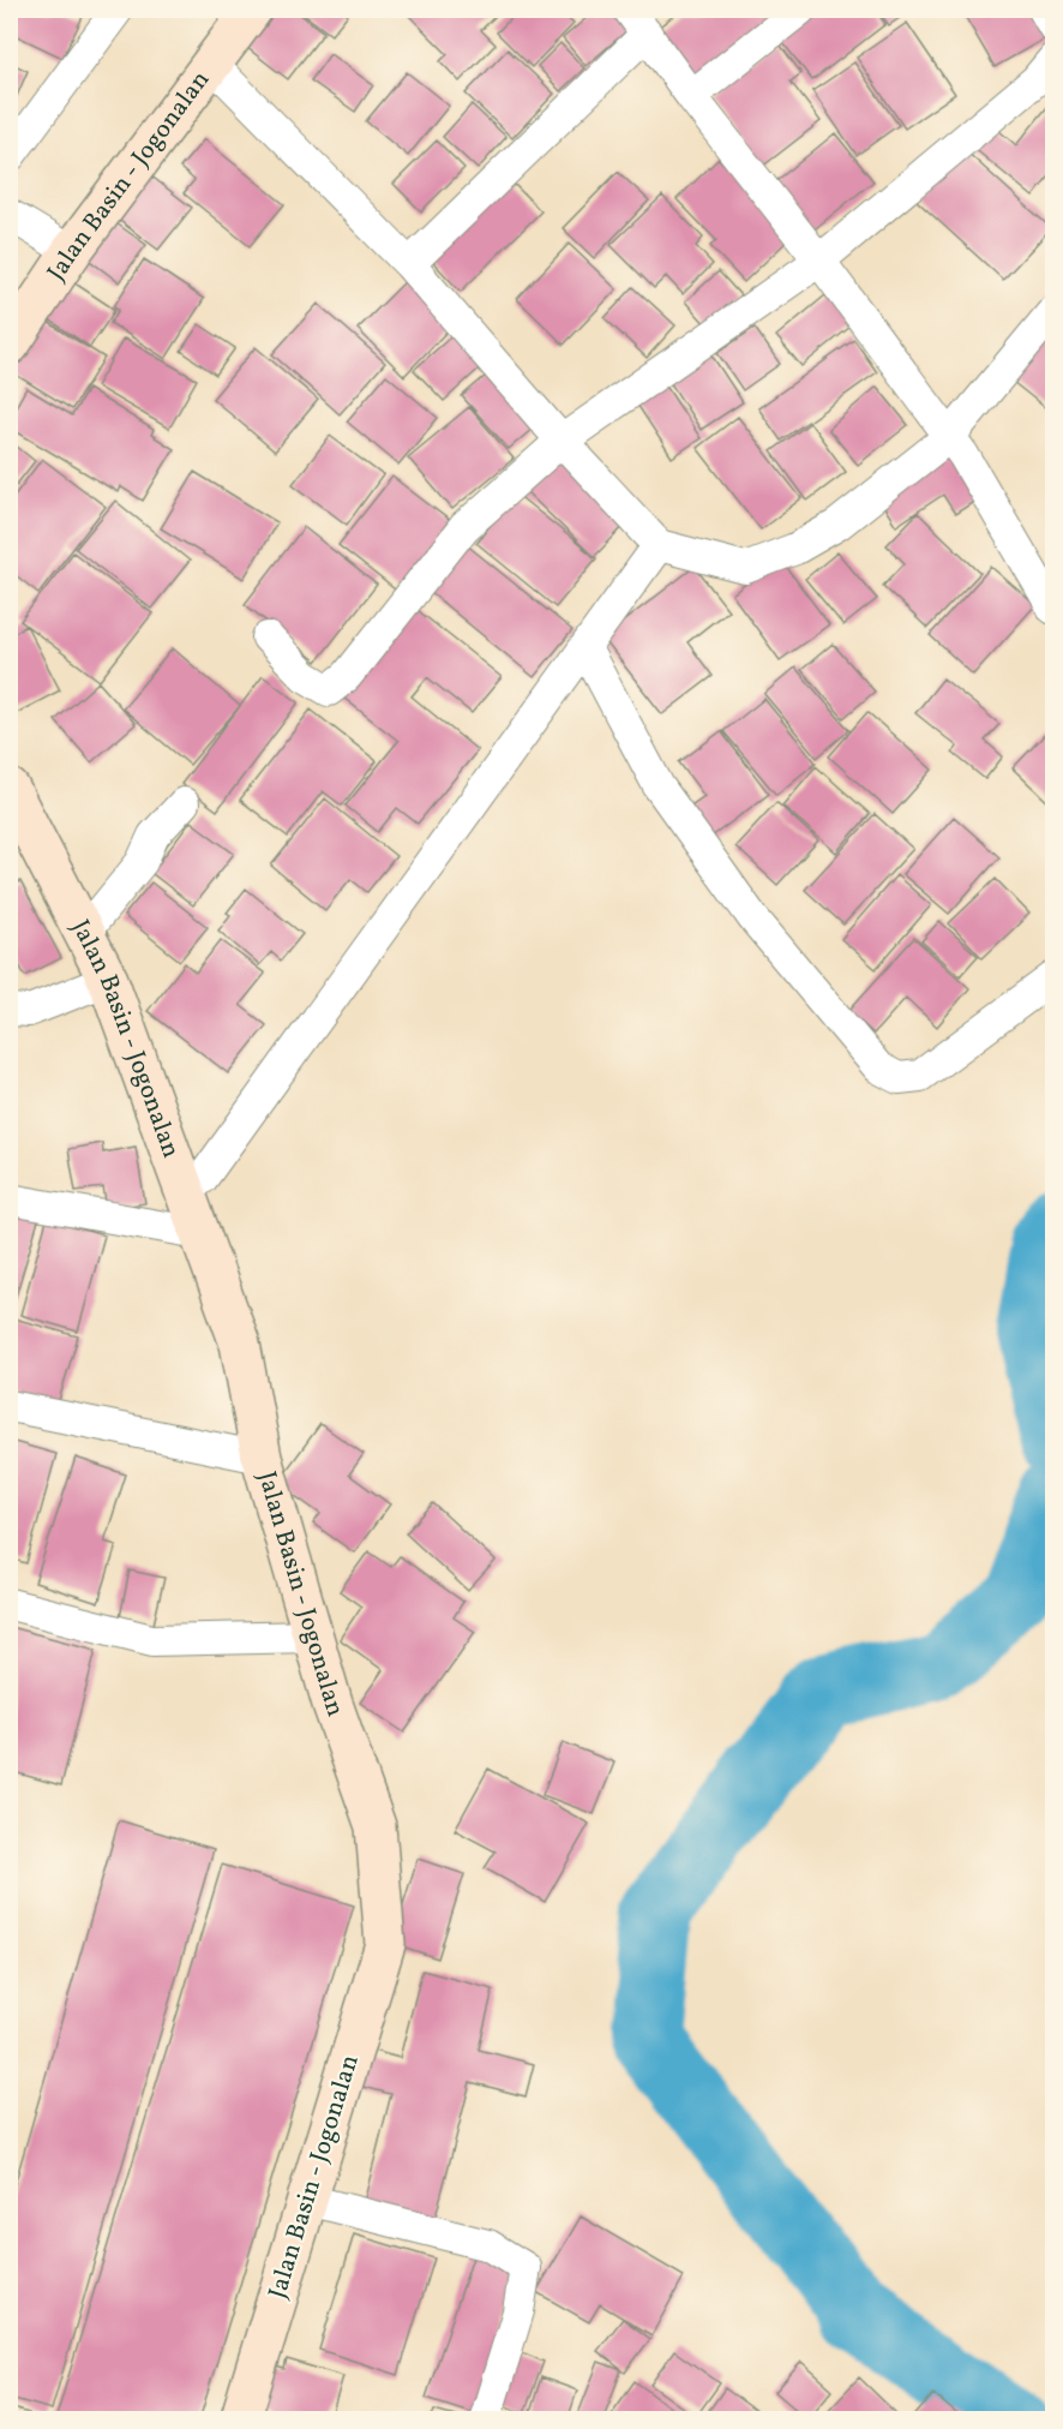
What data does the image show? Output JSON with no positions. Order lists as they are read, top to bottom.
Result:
{
  "streets": {
    "main road": ["Jalan Basin - Jogonalan"]
  }
}
